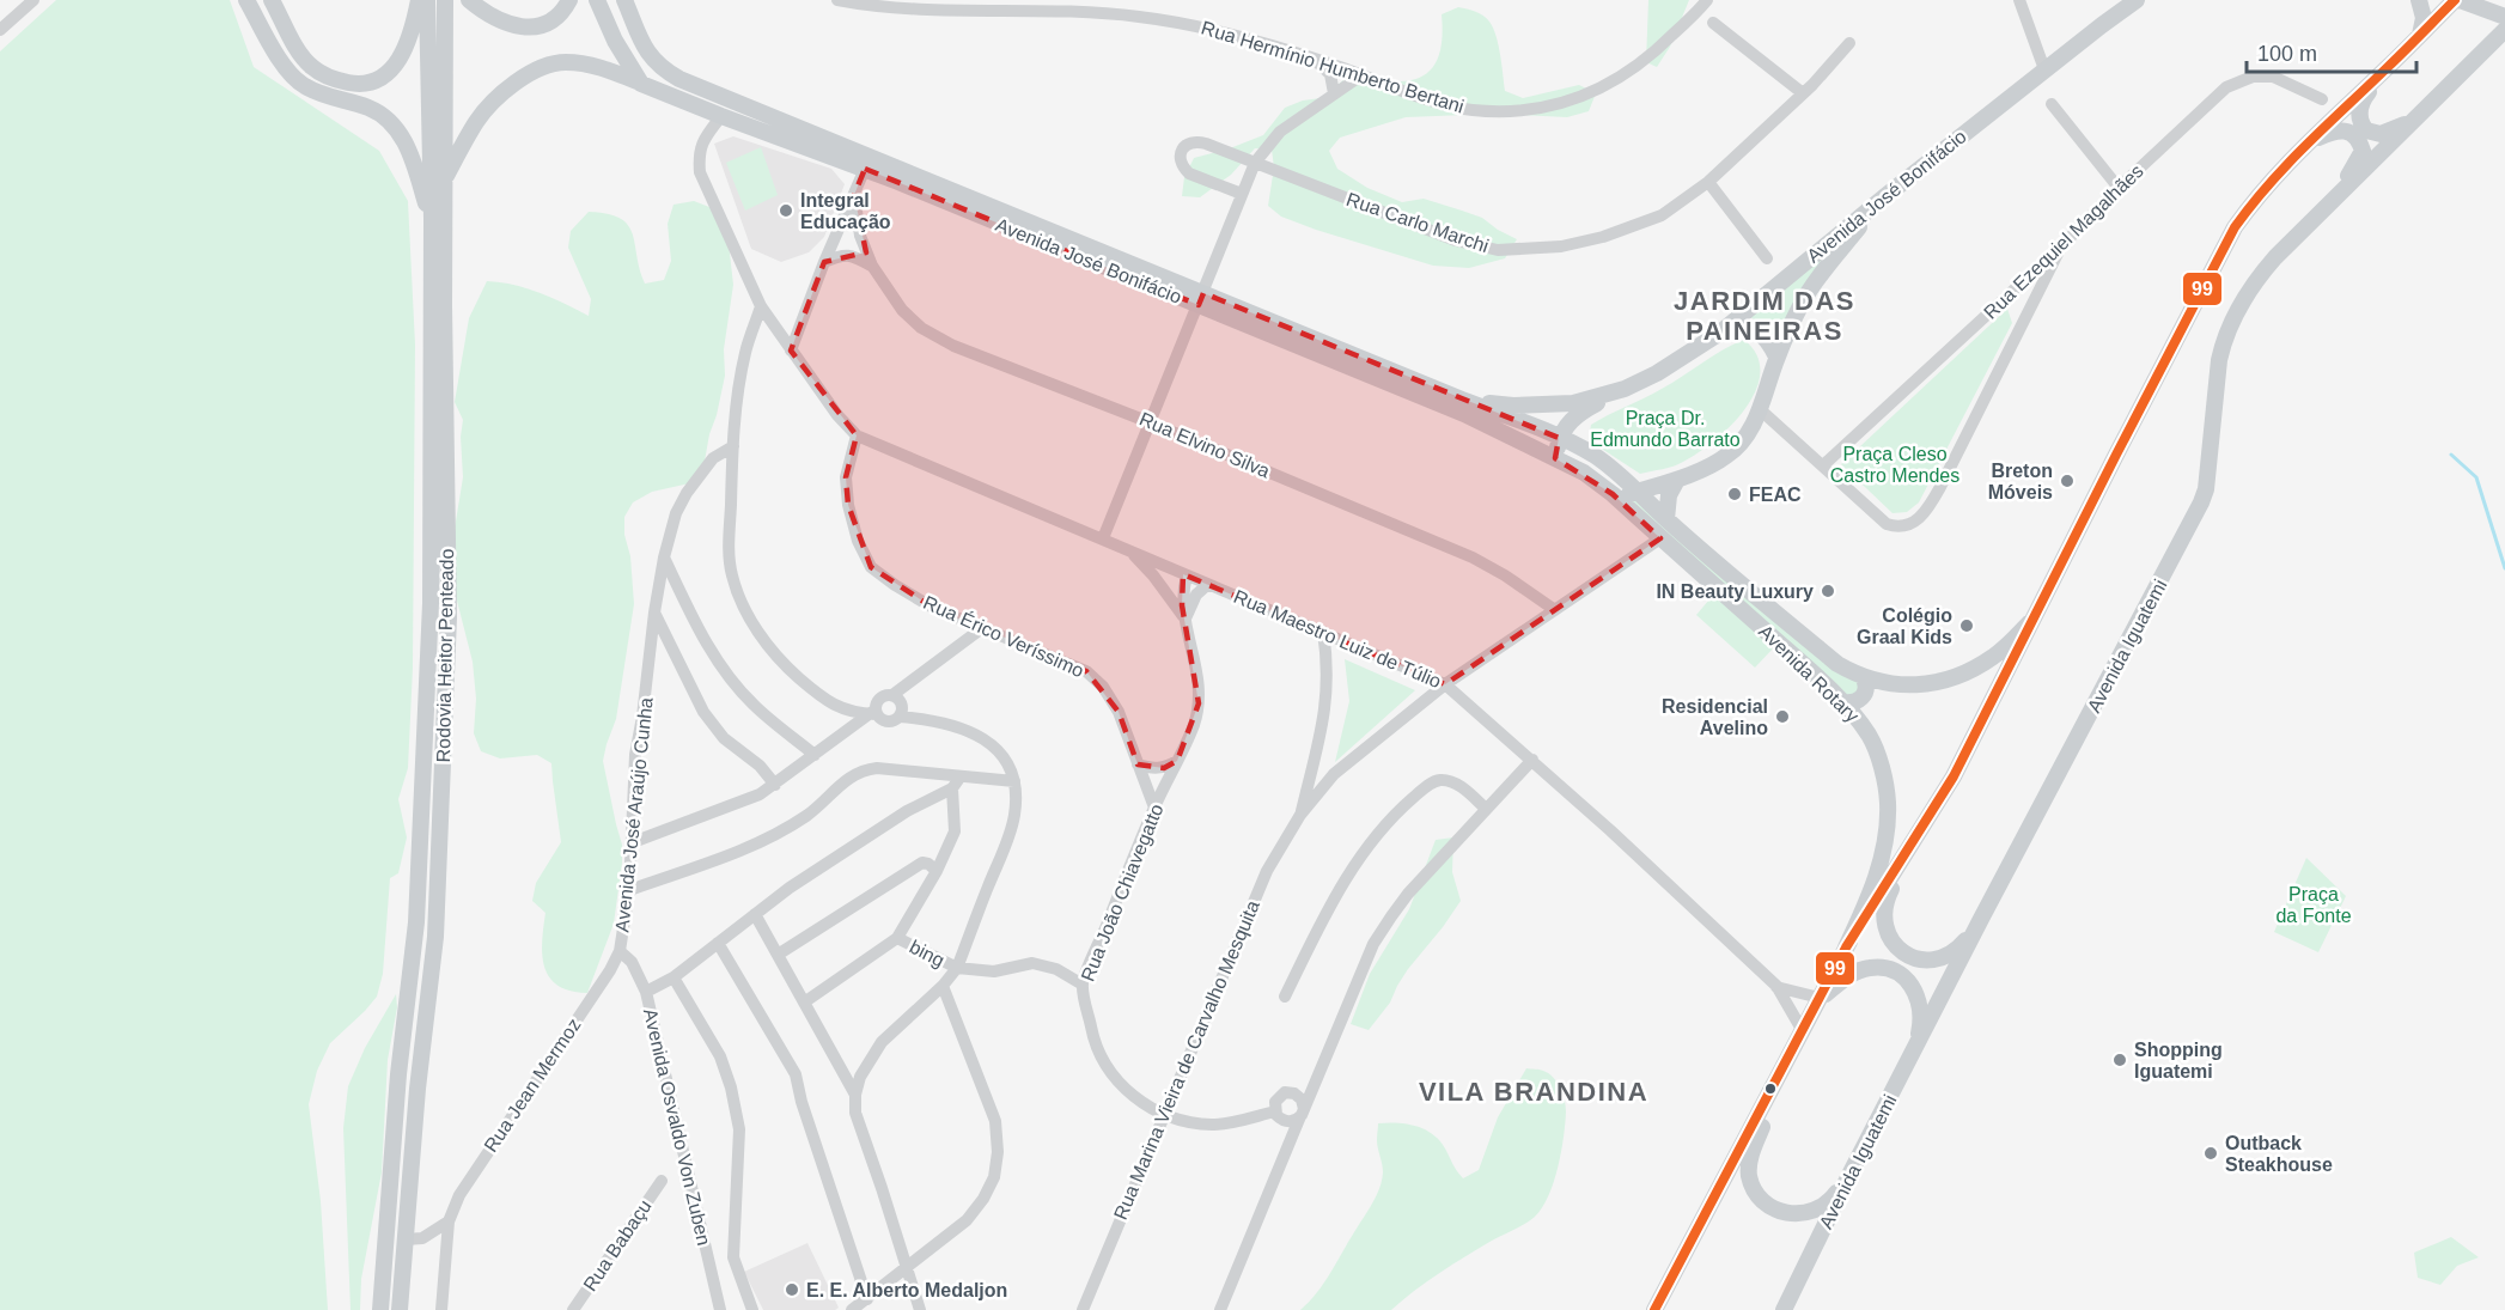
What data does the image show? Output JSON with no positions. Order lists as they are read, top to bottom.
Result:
{
  "streets": {
    "main road": [
      "Avenida José Bonifácio",
      "Avenida Iguatemi",
      "Rodovia Heitor Penteado",
      "Avenida Rotary"
    ],
    "street": [
      "Rua Hermínio Humberto Bertani",
      "Rua Carlo Marchi",
      "Rua Ezequiel Magalhães",
      "Rua Elvino Silva",
      "Rua Érico Veríssimo",
      "Rua Maestro Luiz de Túlio",
      "Avenida José Araújo Cunha",
      "Rua João Chiavegatto",
      "bing",
      "Rua Marina Vieira de Carvalho Mesquita",
      "Rua Jean Mermoz",
      "Avenida Osvaldo Von Zuben",
      "Rua Babaçu"
    ]
  },
  "crossings": [
    ["Avenida José Bonifácio", "Rodovia Heitor Penteado"],
    ["Avenida José Bonifácio", "Avenida Rotary"],
    ["Rua Elvino Silva", "Rua Marina Vieira de Carvalho Mesquita"],
    ["Rua Érico Veríssimo", "Rua Maestro Luiz de Túlio"],
    ["Rua Érico Veríssimo", "Rua João Chiavegatto"],
    ["Rua Maestro Luiz de Túlio", "Rua João Chiavegatto"],
    ["Rua Maestro Luiz de Túlio", "Rua Marina Vieira de Carvalho Mesquita"],
    ["Avenida Rotary", "Rua Marina Vieira de Carvalho Mesquita"],
    ["Avenida José Araújo Cunha", "Rua Jean Mermoz"],
    ["Avenida José Araújo Cunha", "Avenida Osvaldo Von Zuben"],
    ["Rua João Chiavegatto", "Rua Marina Vieira de Carvalho Mesquita"],
    ["Rua Jean Mermoz", "Avenida Osvaldo Von Zuben"]
  ],
  "districts": ["JARDIM DAS PAINEIRAS", "VILA BRANDINA"],
  "parks": ["Praça Dr. Edmundo Barrato", "Praça Cleso Castro Mendes", "Praça da Fonte"],
  "places": [
    "Integral Educação",
    "Breton Móveis",
    "FEAC",
    "IN Beauty Luxury",
    "Colégio Graal Kids",
    "Residencial Avelino",
    "Shopping Iguatemi",
    "Outback Steakhouse",
    "E. E. Alberto Medaljon"
  ],
  "lines": ["transit line 99"],
  "scale_bar": "100 m"
}
